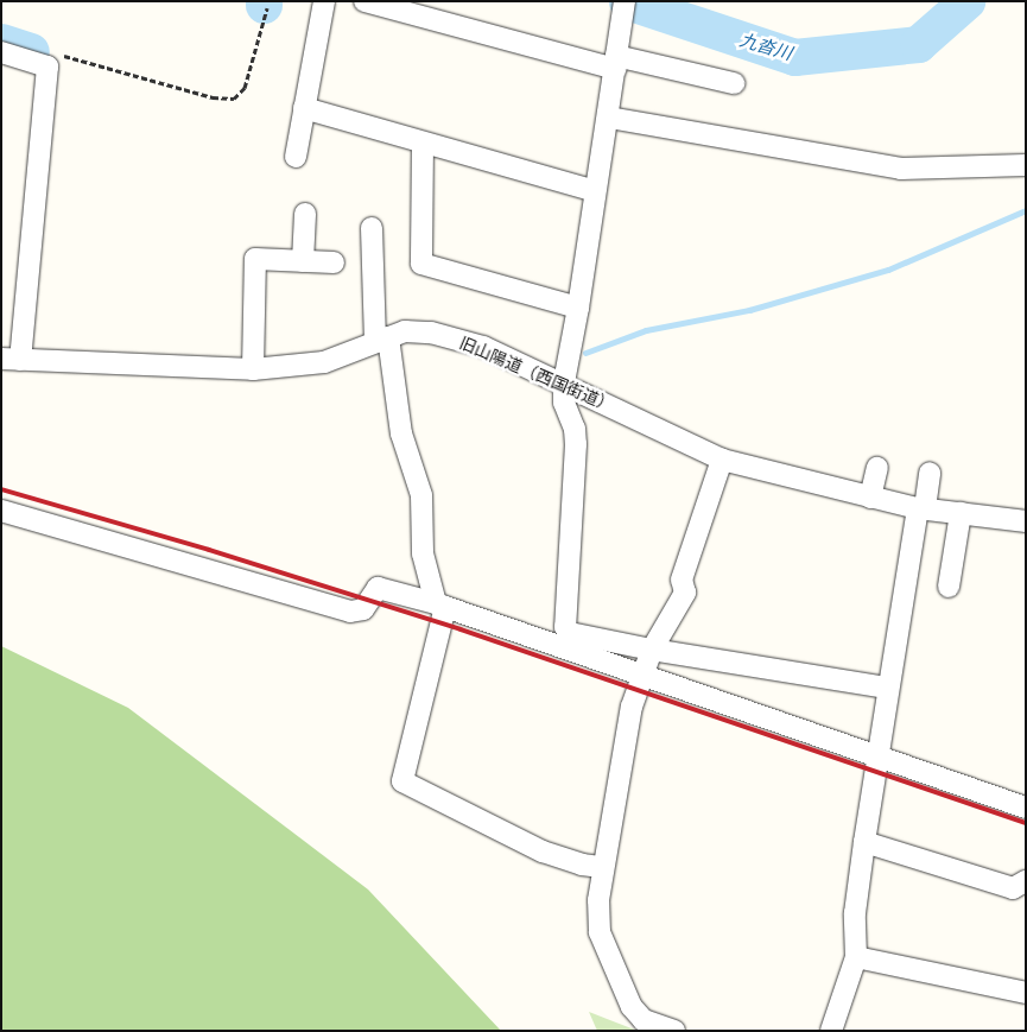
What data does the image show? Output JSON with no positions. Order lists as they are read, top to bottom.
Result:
{
  "streets": {
    "street": ["旧山陽道（西国街道）"]
  },
  "water": ["九沓川"]
}
